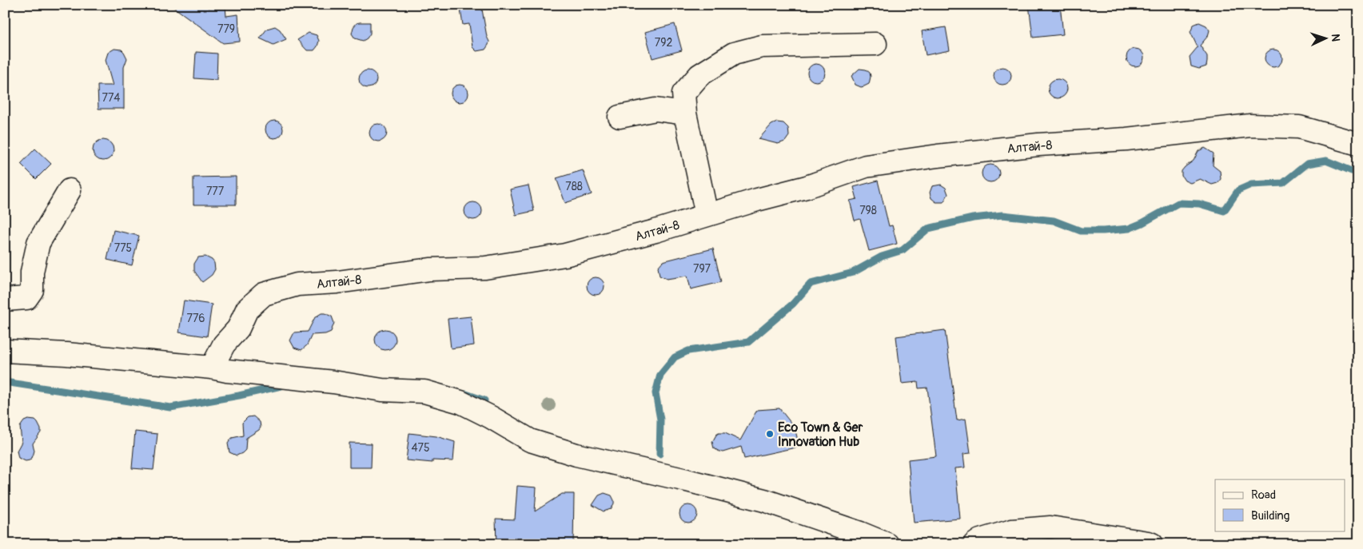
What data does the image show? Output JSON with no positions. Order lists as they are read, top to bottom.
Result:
{
  "streets": {
    "street": ["Алтай-8"]
  },
  "places": ["Eco Town & Ger Innovation Hub"],
  "house_numbers": [
    "779",
    "792",
    "774",
    "788",
    "777",
    "798",
    "775",
    "797",
    "776",
    "475"
  ],
  "legend": ["Road", "Building"],
  "north": "right"
}
